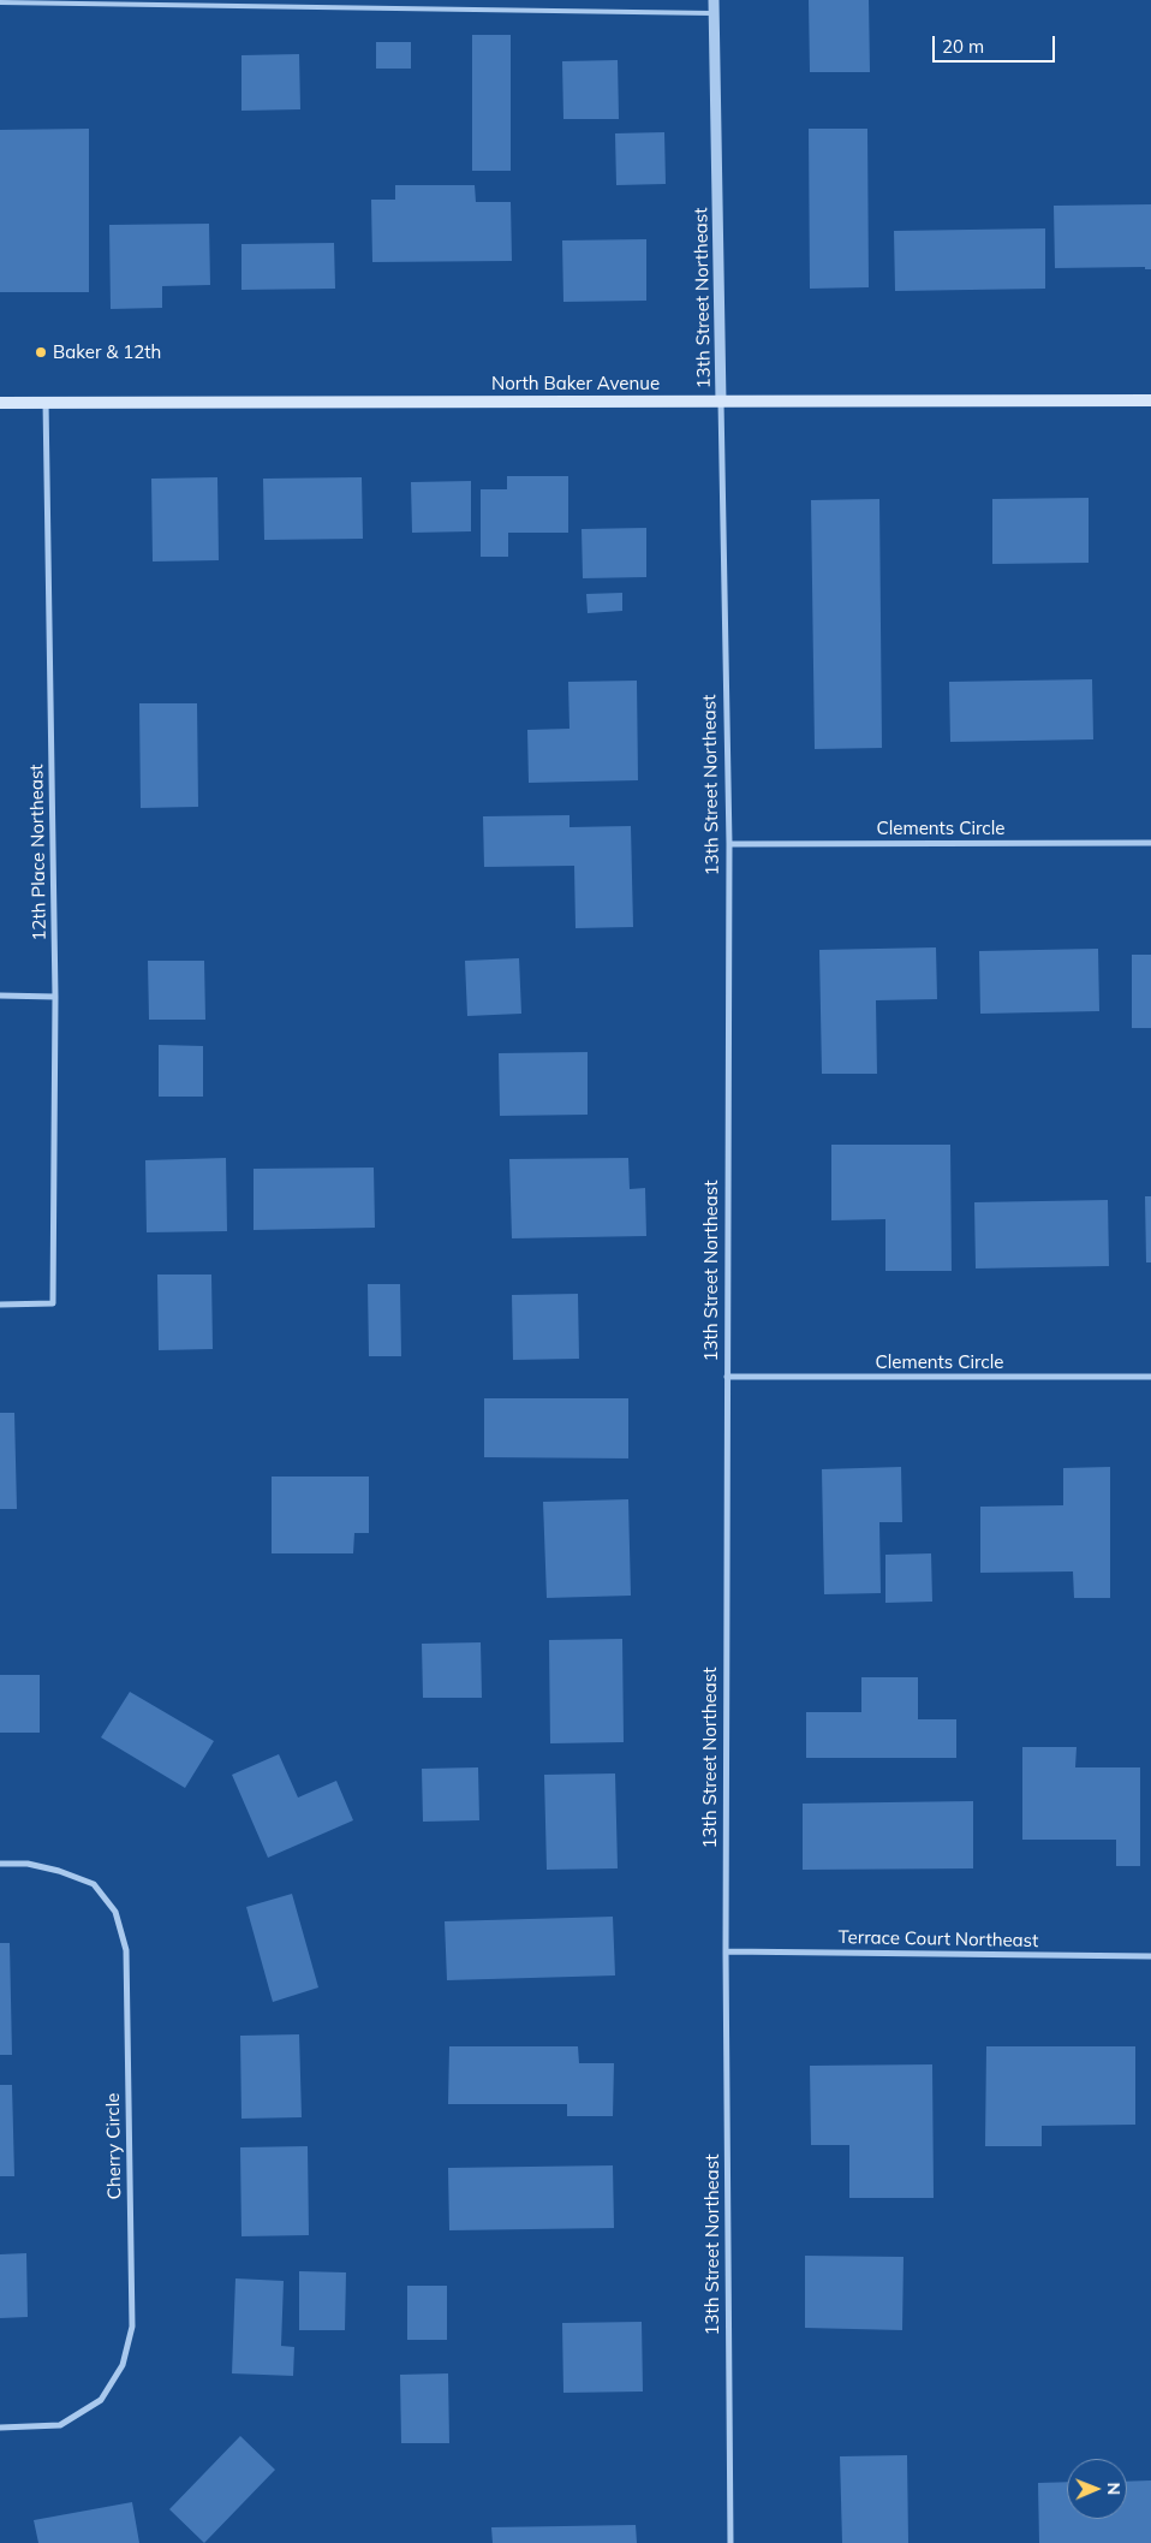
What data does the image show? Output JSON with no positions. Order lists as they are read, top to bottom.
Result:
{
  "streets": {
    "main road": ["North Baker Avenue"],
    "street": [
      "13th Street Northeast",
      "Clements Circle",
      "12th Place Northeast",
      "Terrace Court Northeast",
      "Cherry Circle"
    ]
  },
  "crossings": [
    ["13th Street Northeast", "North Baker Avenue"],
    ["13th Street Northeast", "Clements Circle"],
    ["13th Street Northeast", "Terrace Court Northeast"],
    ["North Baker Avenue", "12th Place Northeast"]
  ],
  "places": ["Baker & 12th"],
  "scale_bar": "20 m",
  "north": "right"
}
